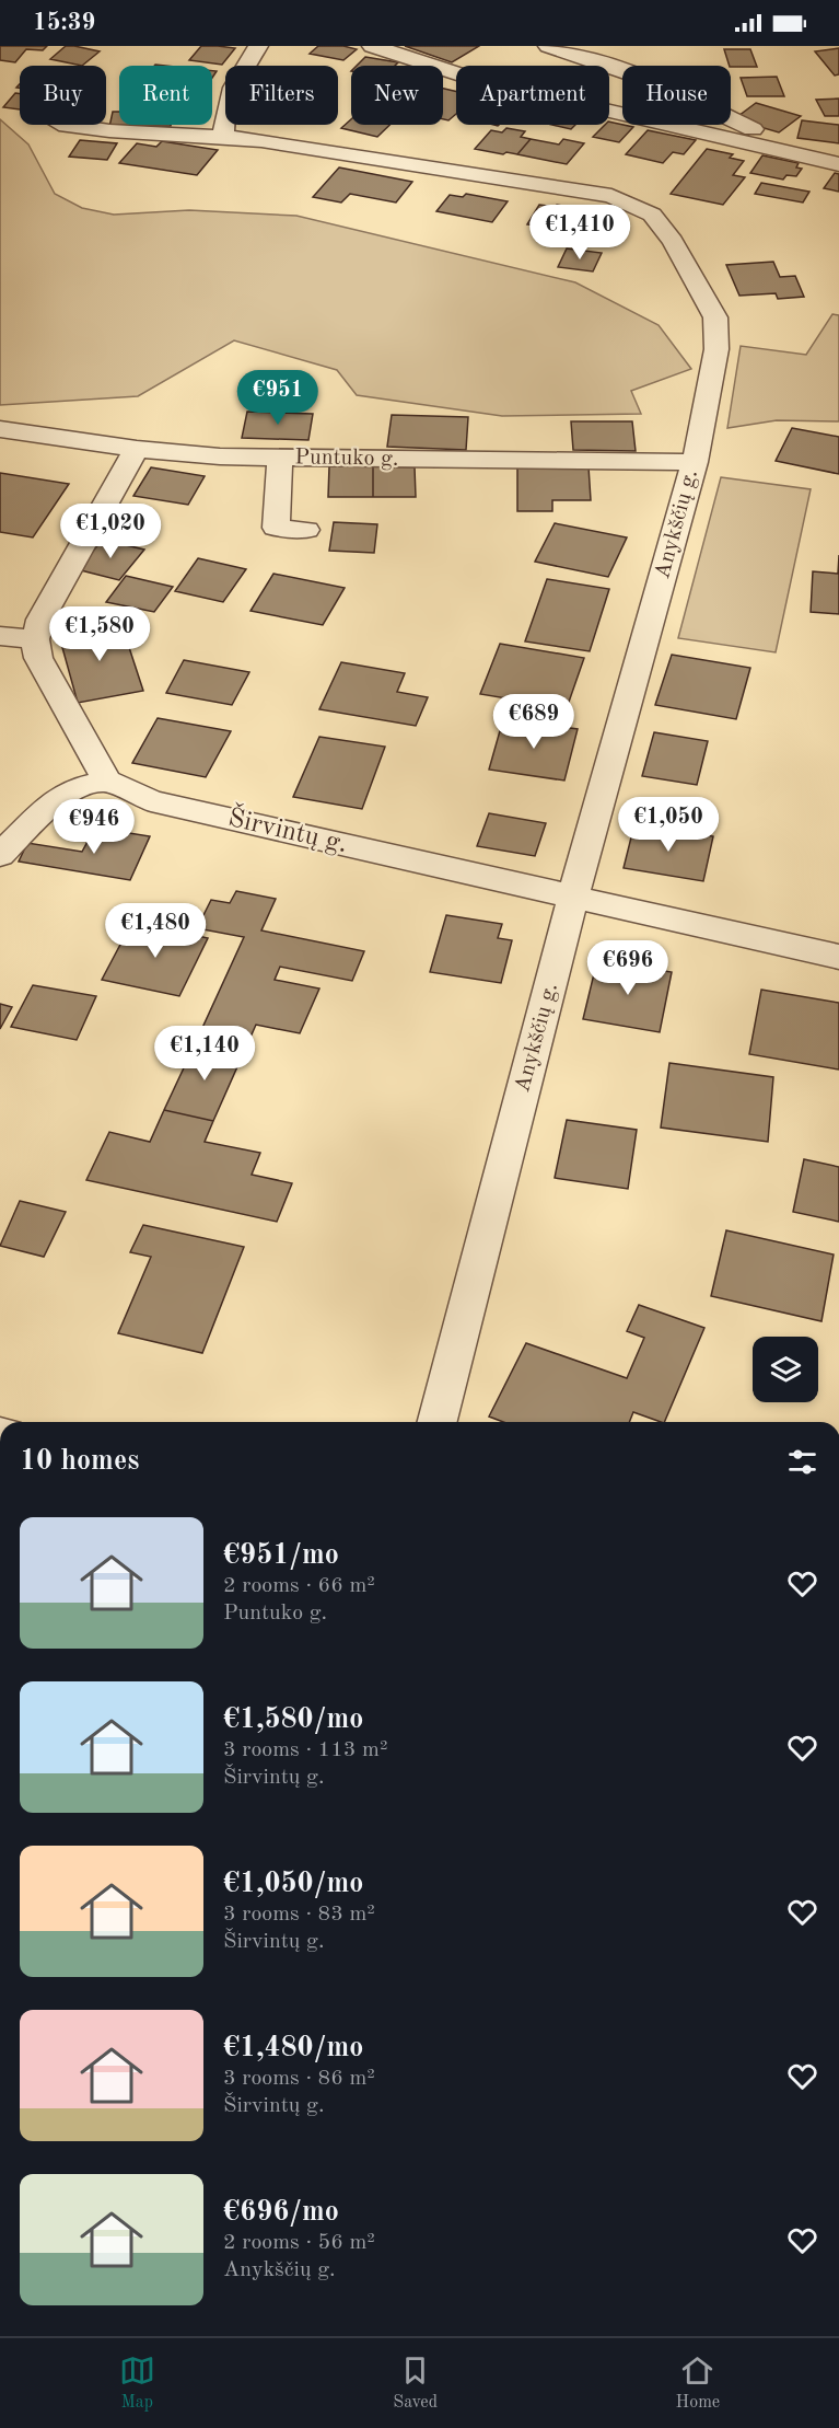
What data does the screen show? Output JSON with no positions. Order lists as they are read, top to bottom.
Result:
{
  "streets": {
    "street": ["Puntuko g.", "Anykščių g.", "Širvintų g."]
  },
  "crossings": [
    ["Puntuko g.", "Anykščių g."],
    ["Anykščių g.", "Širvintų g."]
  ],
  "page": {
    "status": "15:39",
    "chip": [
      "Buy",
      "Rent",
      "Filters",
      "New",
      "Apartment",
      "House"
    ],
    "price": [
      "€1,410",
      "€951",
      "€1,020",
      "€1,580",
      "€689",
      "€1,050",
      "€946",
      "€1,480",
      "€696",
      "€1,140"
    ],
    "heading": "10 homes",
    "list": [
      {
        "name": "€951/mo",
        "note": "2 rooms · 66 m² · Puntuko g."
      },
      {
        "name": "€1,580/mo",
        "note": "3 rooms · 113 m² · Širvintų g."
      },
      {
        "name": "€1,050/mo",
        "note": "3 rooms · 83 m² · Širvintų g."
      },
      {
        "name": "€1,480/mo",
        "note": "3 rooms · 86 m² · Širvintų g."
      },
      {
        "name": "€696/mo",
        "note": "2 rooms · 56 m² · Anykščių g."
      }
    ],
    "tabs": ["Map", "Saved", "Home"]
  }
}
